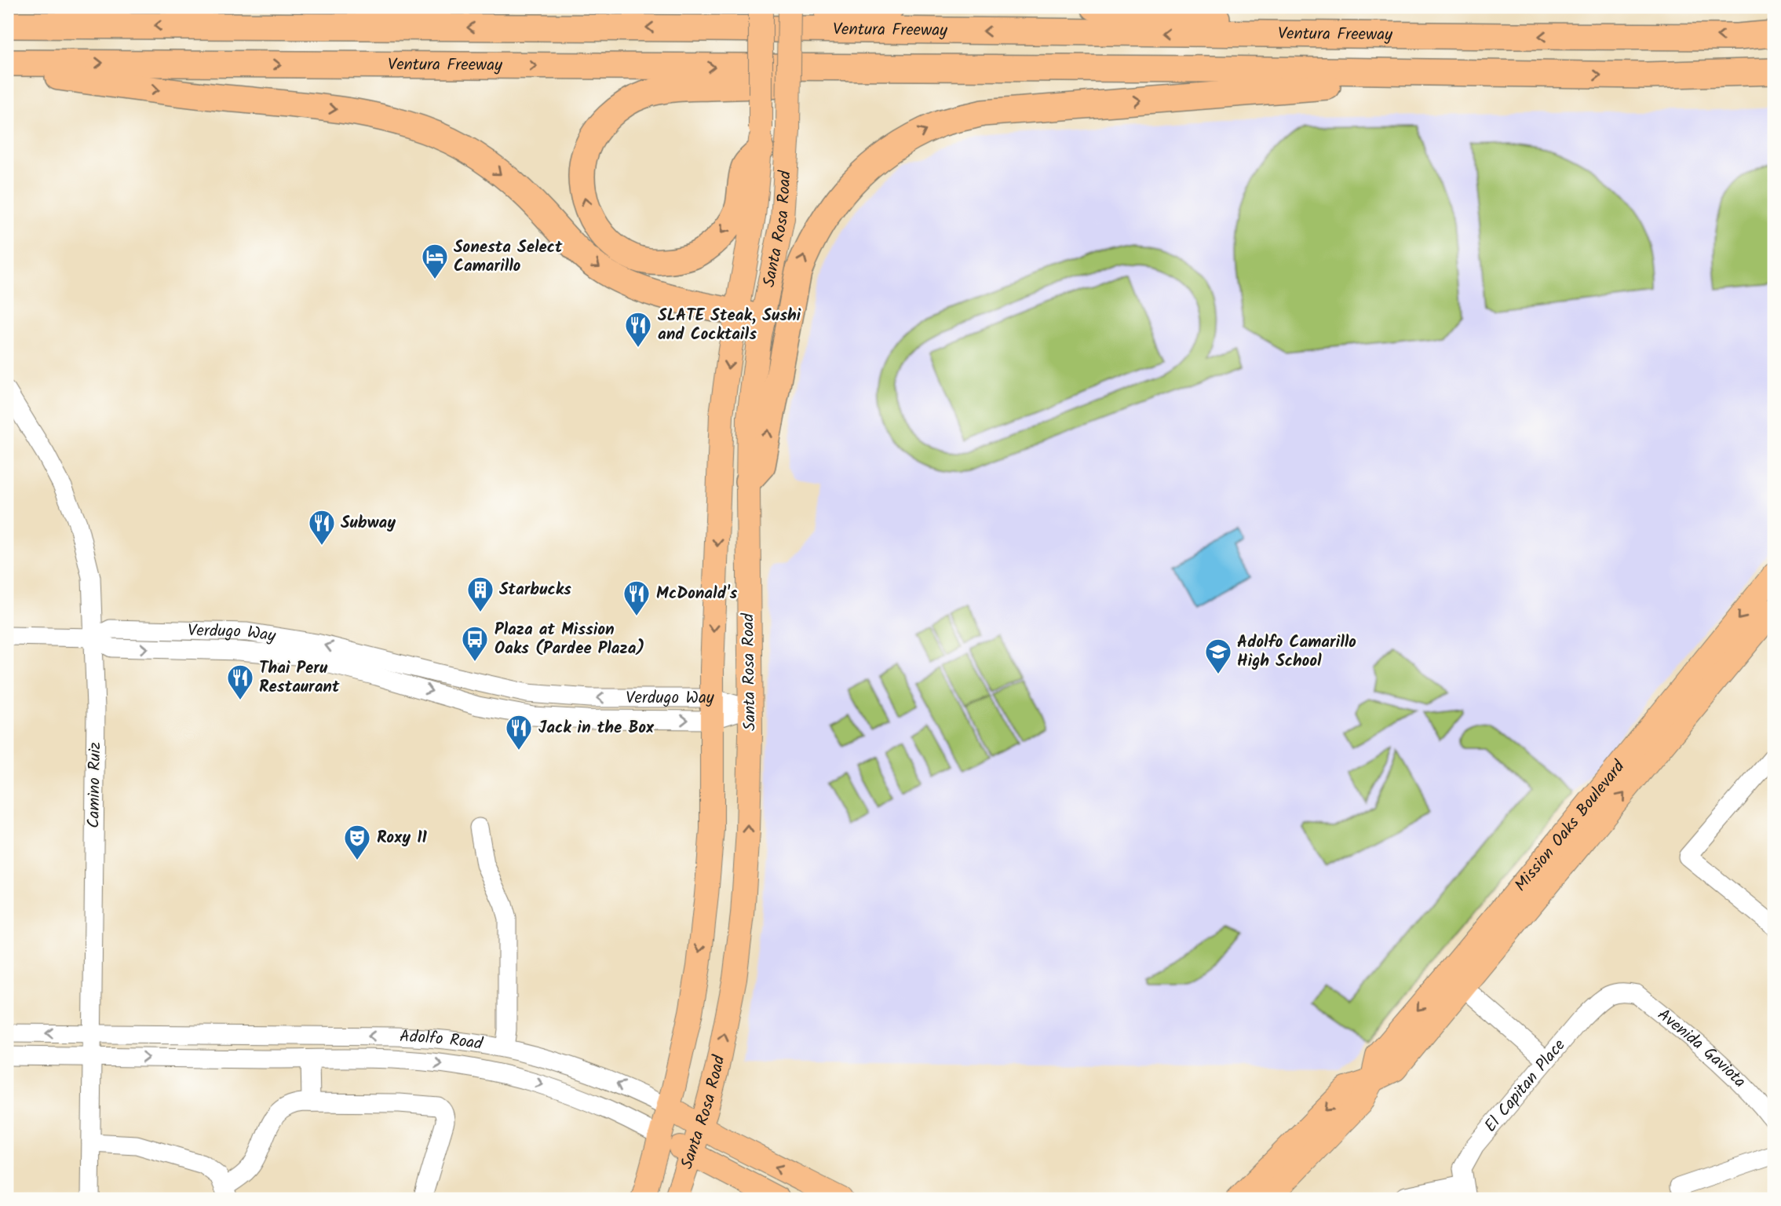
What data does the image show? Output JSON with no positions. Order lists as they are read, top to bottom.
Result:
{
  "streets": {
    "highway": ["Ventura Freeway"],
    "main road": ["Santa Rosa Road", "Mission Oaks Boulevard", "Adolfo Road"],
    "street": [
      "Verdugo Way",
      "Camino Ruiz",
      "Avenida Gaviota",
      "El Capitan Place"
    ]
  },
  "crossings": [
    ["Santa Rosa Road", "Verdugo Way"],
    ["Santa Rosa Road", "Adolfo Road"],
    ["Verdugo Way", "Camino Ruiz"],
    ["Camino Ruiz", "Adolfo Road"],
    ["Avenida Gaviota", "El Capitan Place"]
  ],
  "places": {
    "hotel": ["Sonesta Select Camarillo"],
    "restaurant": [
      "SLATE Steak, Sushi and Cocktails",
      "Subway",
      "McDonald's",
      "Thai Peru Restaurant",
      "Jack in the Box"
    ],
    "building": ["Starbucks"],
    "bus stop": ["Plaza at Mission Oaks (Pardee Plaza)"],
    "school or university": ["Adolfo Camarillo High School"],
    "theatre": ["Roxy 11"]
  }
}
